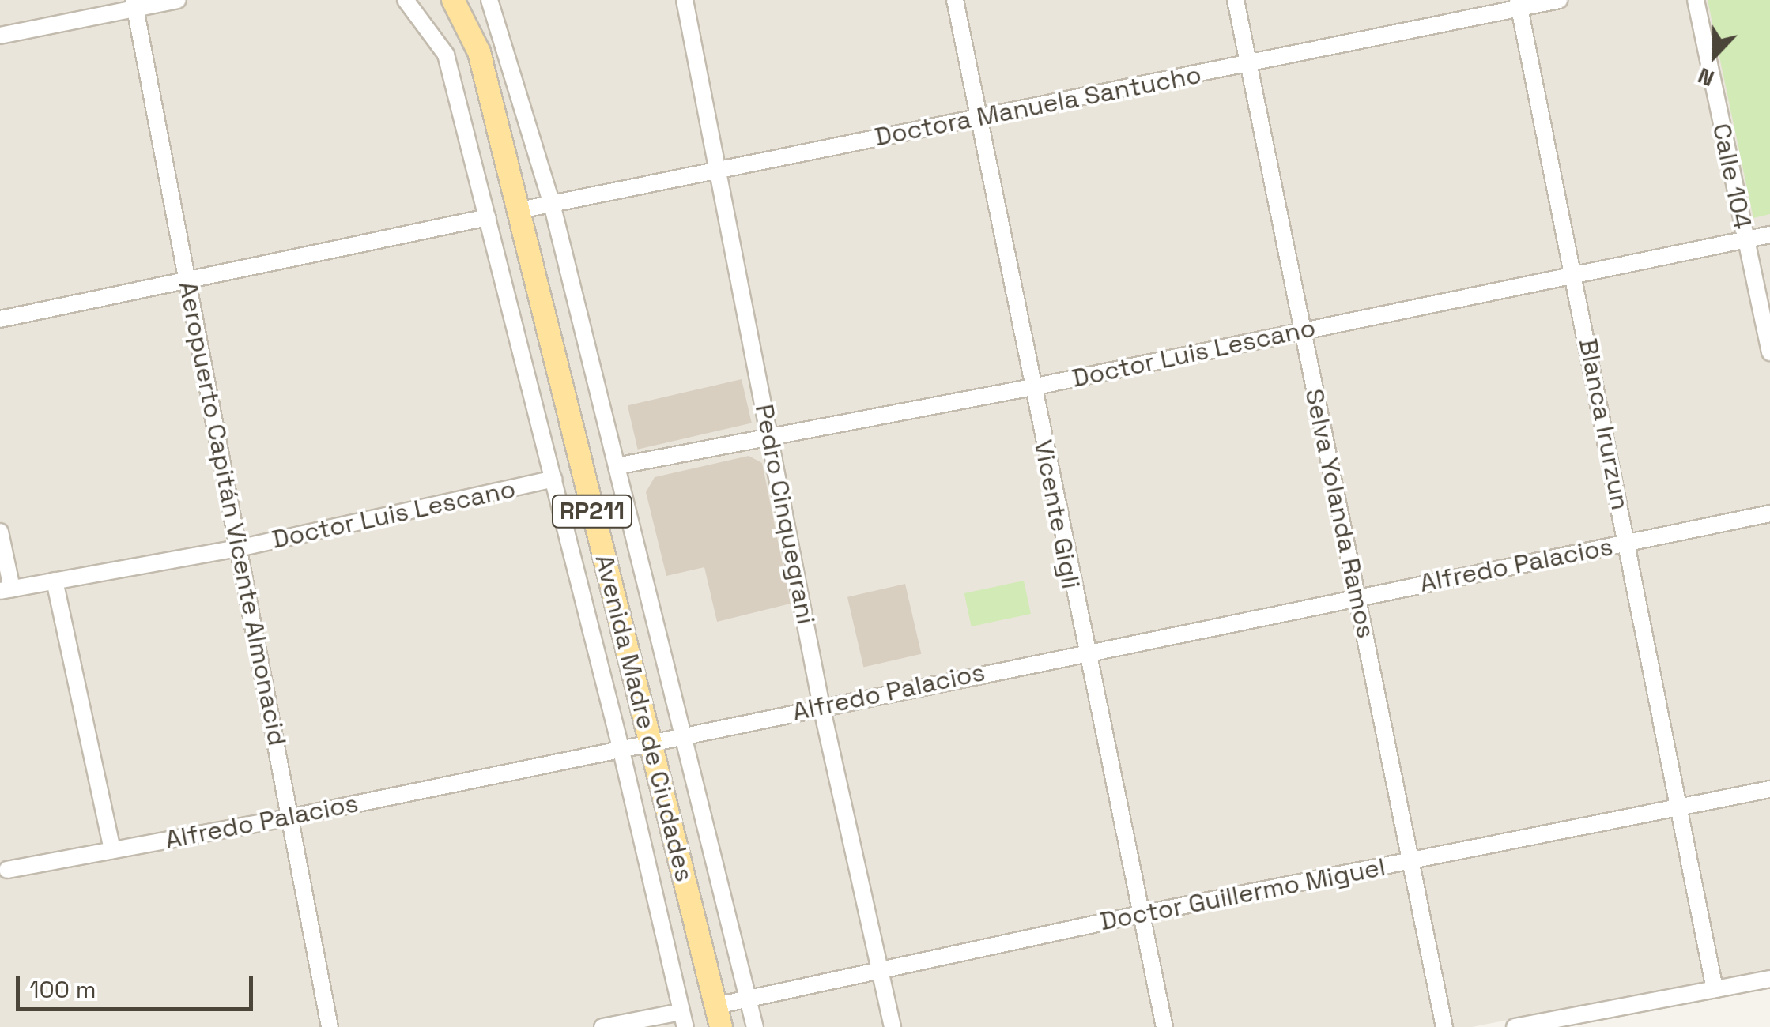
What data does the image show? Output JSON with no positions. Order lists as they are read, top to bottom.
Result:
{
  "streets": {
    "main road": ["RP211", "Avenida Madre de Ciudades"],
    "street": [
      "Doctora Manuela Santucho",
      "Calle 104",
      "Doctor Luis Lescano",
      "Blanca Irurzun",
      "Aeropuerto Capitán Vicente Almonacid",
      "Selva Yolanda Ramos",
      "Pedro Cinquegrani",
      "Vicente Gigli",
      "Alfredo Palacios",
      "Doctor Guillermo Miguel"
    ]
  },
  "crossings": [
    ["Doctora Manuela Santucho", "Blanca Irurzun"],
    ["Doctora Manuela Santucho", "Selva Yolanda Ramos"],
    ["Doctora Manuela Santucho", "Pedro Cinquegrani"],
    ["Doctora Manuela Santucho", "Vicente Gigli"],
    ["Doctora Manuela Santucho", "Avenida Madre de Ciudades"],
    ["Calle 104", "Doctor Luis Lescano"],
    ["Doctor Luis Lescano", "Blanca Irurzun"],
    ["Doctor Luis Lescano", "Aeropuerto Capitán Vicente Almonacid"],
    ["Doctor Luis Lescano", "Selva Yolanda Ramos"],
    ["Doctor Luis Lescano", "Pedro Cinquegrani"],
    ["Doctor Luis Lescano", "Vicente Gigli"],
    ["Blanca Irurzun", "Alfredo Palacios"],
    ["Blanca Irurzun", "Doctor Guillermo Miguel"],
    ["Aeropuerto Capitán Vicente Almonacid", "Alfredo Palacios"],
    ["Selva Yolanda Ramos", "Alfredo Palacios"],
    ["Selva Yolanda Ramos", "Doctor Guillermo Miguel"],
    ["Pedro Cinquegrani", "Alfredo Palacios"],
    ["Pedro Cinquegrani", "Doctor Guillermo Miguel"],
    ["Vicente Gigli", "Alfredo Palacios"],
    ["Vicente Gigli", "Doctor Guillermo Miguel"],
    ["Alfredo Palacios", "Avenida Madre de Ciudades"],
    ["Avenida Madre de Ciudades", "Doctor Guillermo Miguel"]
  ],
  "scale_bar": "100 m",
  "north": "bottom"
}
